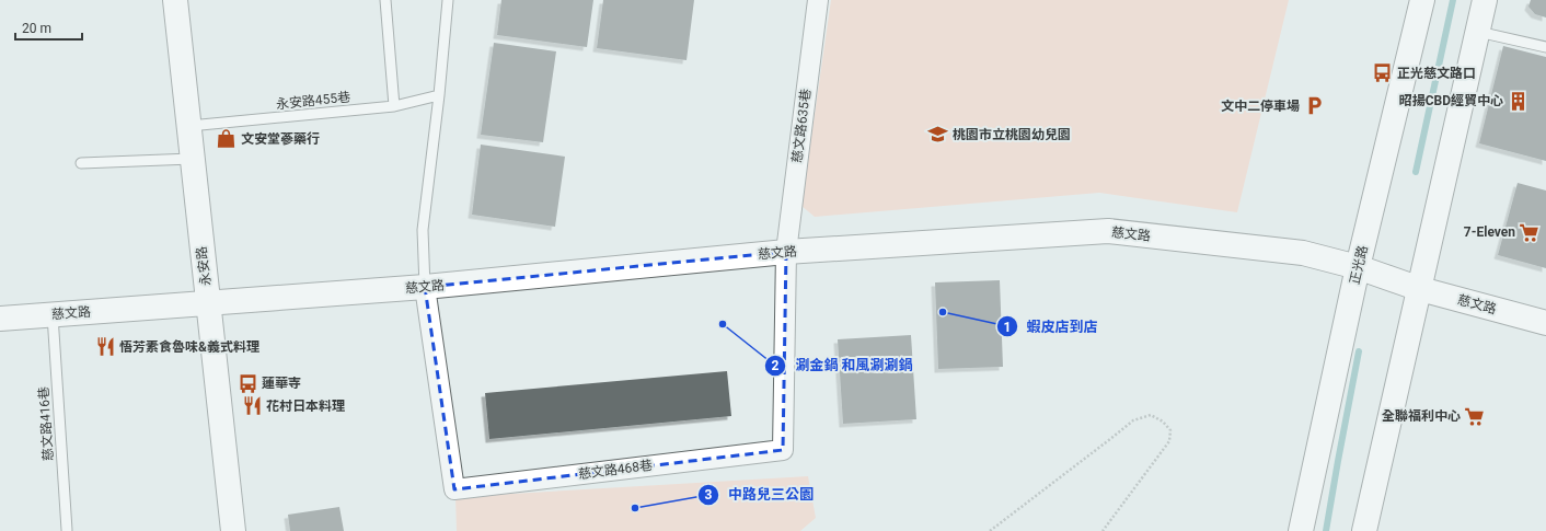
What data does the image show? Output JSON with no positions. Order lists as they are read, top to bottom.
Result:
{
  "streets": {
    "street": [
      "慈文路635巷",
      "慈文路",
      "正光路",
      "永安路",
      "慈文路468巷"
    ],
    "lane": ["永安路455巷", "慈文路416巷"]
  },
  "crossings": [
    ["永安路455巷", "永安路"],
    ["慈文路635巷", "慈文路"],
    ["慈文路635巷", "慈文路468巷"],
    ["慈文路", "正光路"],
    ["慈文路", "永安路"],
    ["慈文路", "慈文路416巷"],
    ["慈文路", "慈文路468巷"]
  ],
  "places": {
    "bus stop": ["正光慈文路口", "蓮華寺"],
    "building": ["昭揚CBD經貿中心"],
    "parking": ["文中二停車場"],
    "school or university": ["桃園市立桃園幼兒園"],
    "shop": ["文安堂蔘藥行"],
    "supermarket": ["7-Eleven", "全聯福利中心"],
    "other": ["蝦皮店到店", "涮金鍋 和風涮涮鍋", "中路兒三公園"],
    "restaurant": ["悟芳素食魯味&義式料理", "花村日本料理"]
  },
  "scale_bar": "20 m"
}
